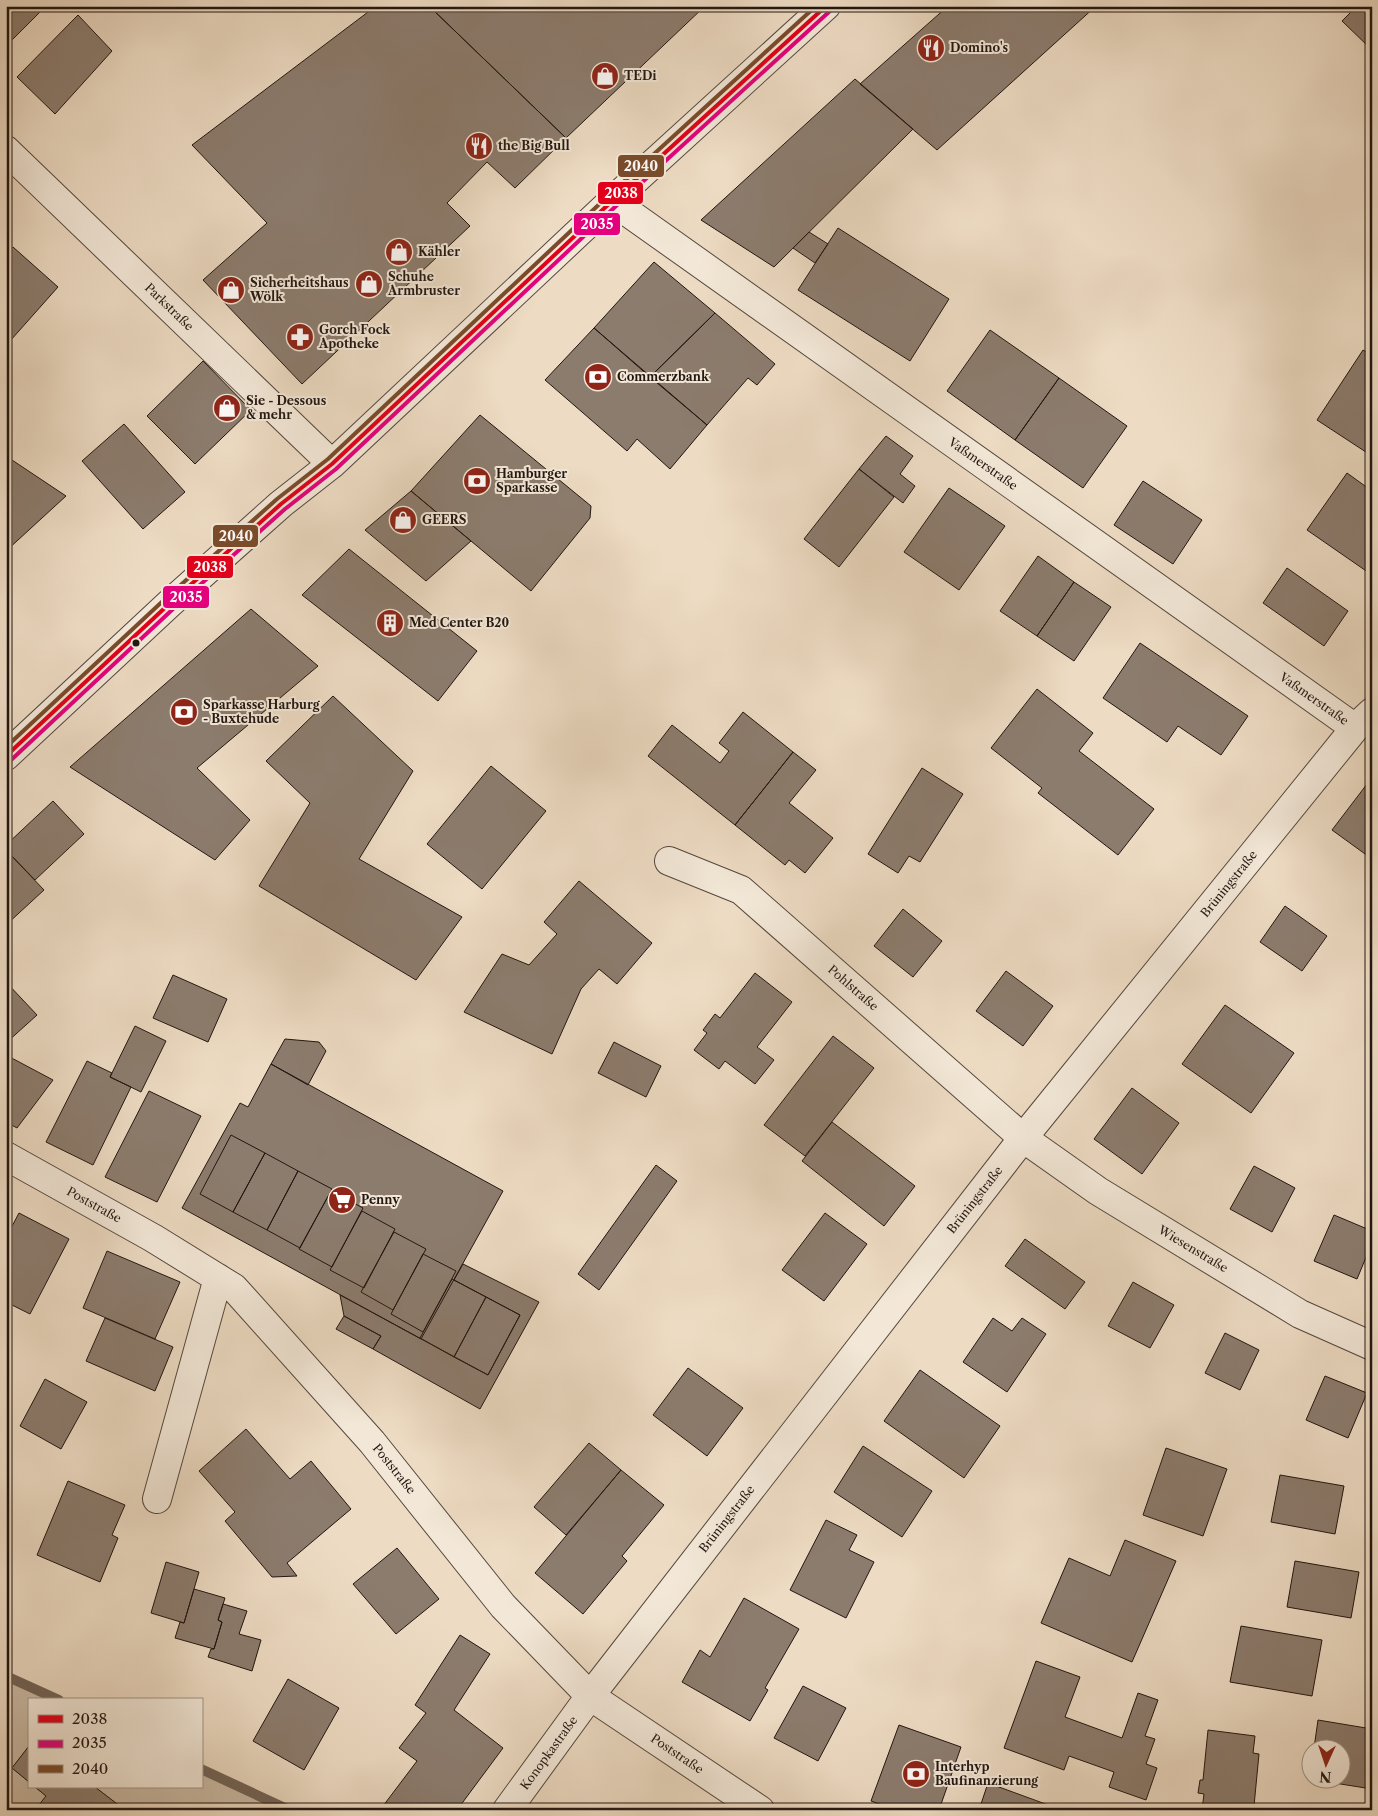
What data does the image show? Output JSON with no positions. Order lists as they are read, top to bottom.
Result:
{
  "streets": {
    "street": [
      "Parkstraße",
      "Vaßmerstraße",
      "Brüningstraße",
      "Pohlstraße",
      "Poststraße",
      "Wiesenstraße",
      "Konopkastraße"
    ]
  },
  "crossings": [
    ["Vaßmerstraße", "Brüningstraße"],
    ["Brüningstraße", "Pohlstraße"],
    ["Brüningstraße", "Poststraße"],
    ["Brüningstraße", "Wiesenstraße"],
    ["Brüningstraße", "Konopkastraße"],
    ["Pohlstraße", "Wiesenstraße"],
    ["Poststraße", "Konopkastraße"]
  ],
  "places": {
    "restaurant": ["Domino's", "the Big Bull"],
    "shop": [
      "TEDi",
      "Kähler",
      "Schuhe Armbruster",
      "Sicherheitshaus Wölk",
      "Sie - Dessous & mehr",
      "GEERS"
    ],
    "pharmacy": ["Gorch Fock Apotheke"],
    "bank": [
      "Commerzbank",
      "Hamburger Sparkasse",
      "Sparkasse Harburg - Buxtehude",
      "Interhyp Baufinanzierung"
    ],
    "building": ["Med Center B20"],
    "supermarket": ["Penny"]
  },
  "lines": ["transit line 2038", "transit line 2040", "transit line 2035"],
  "legend": ["2038", "2035", "2040"],
  "north": "bottom"
}
